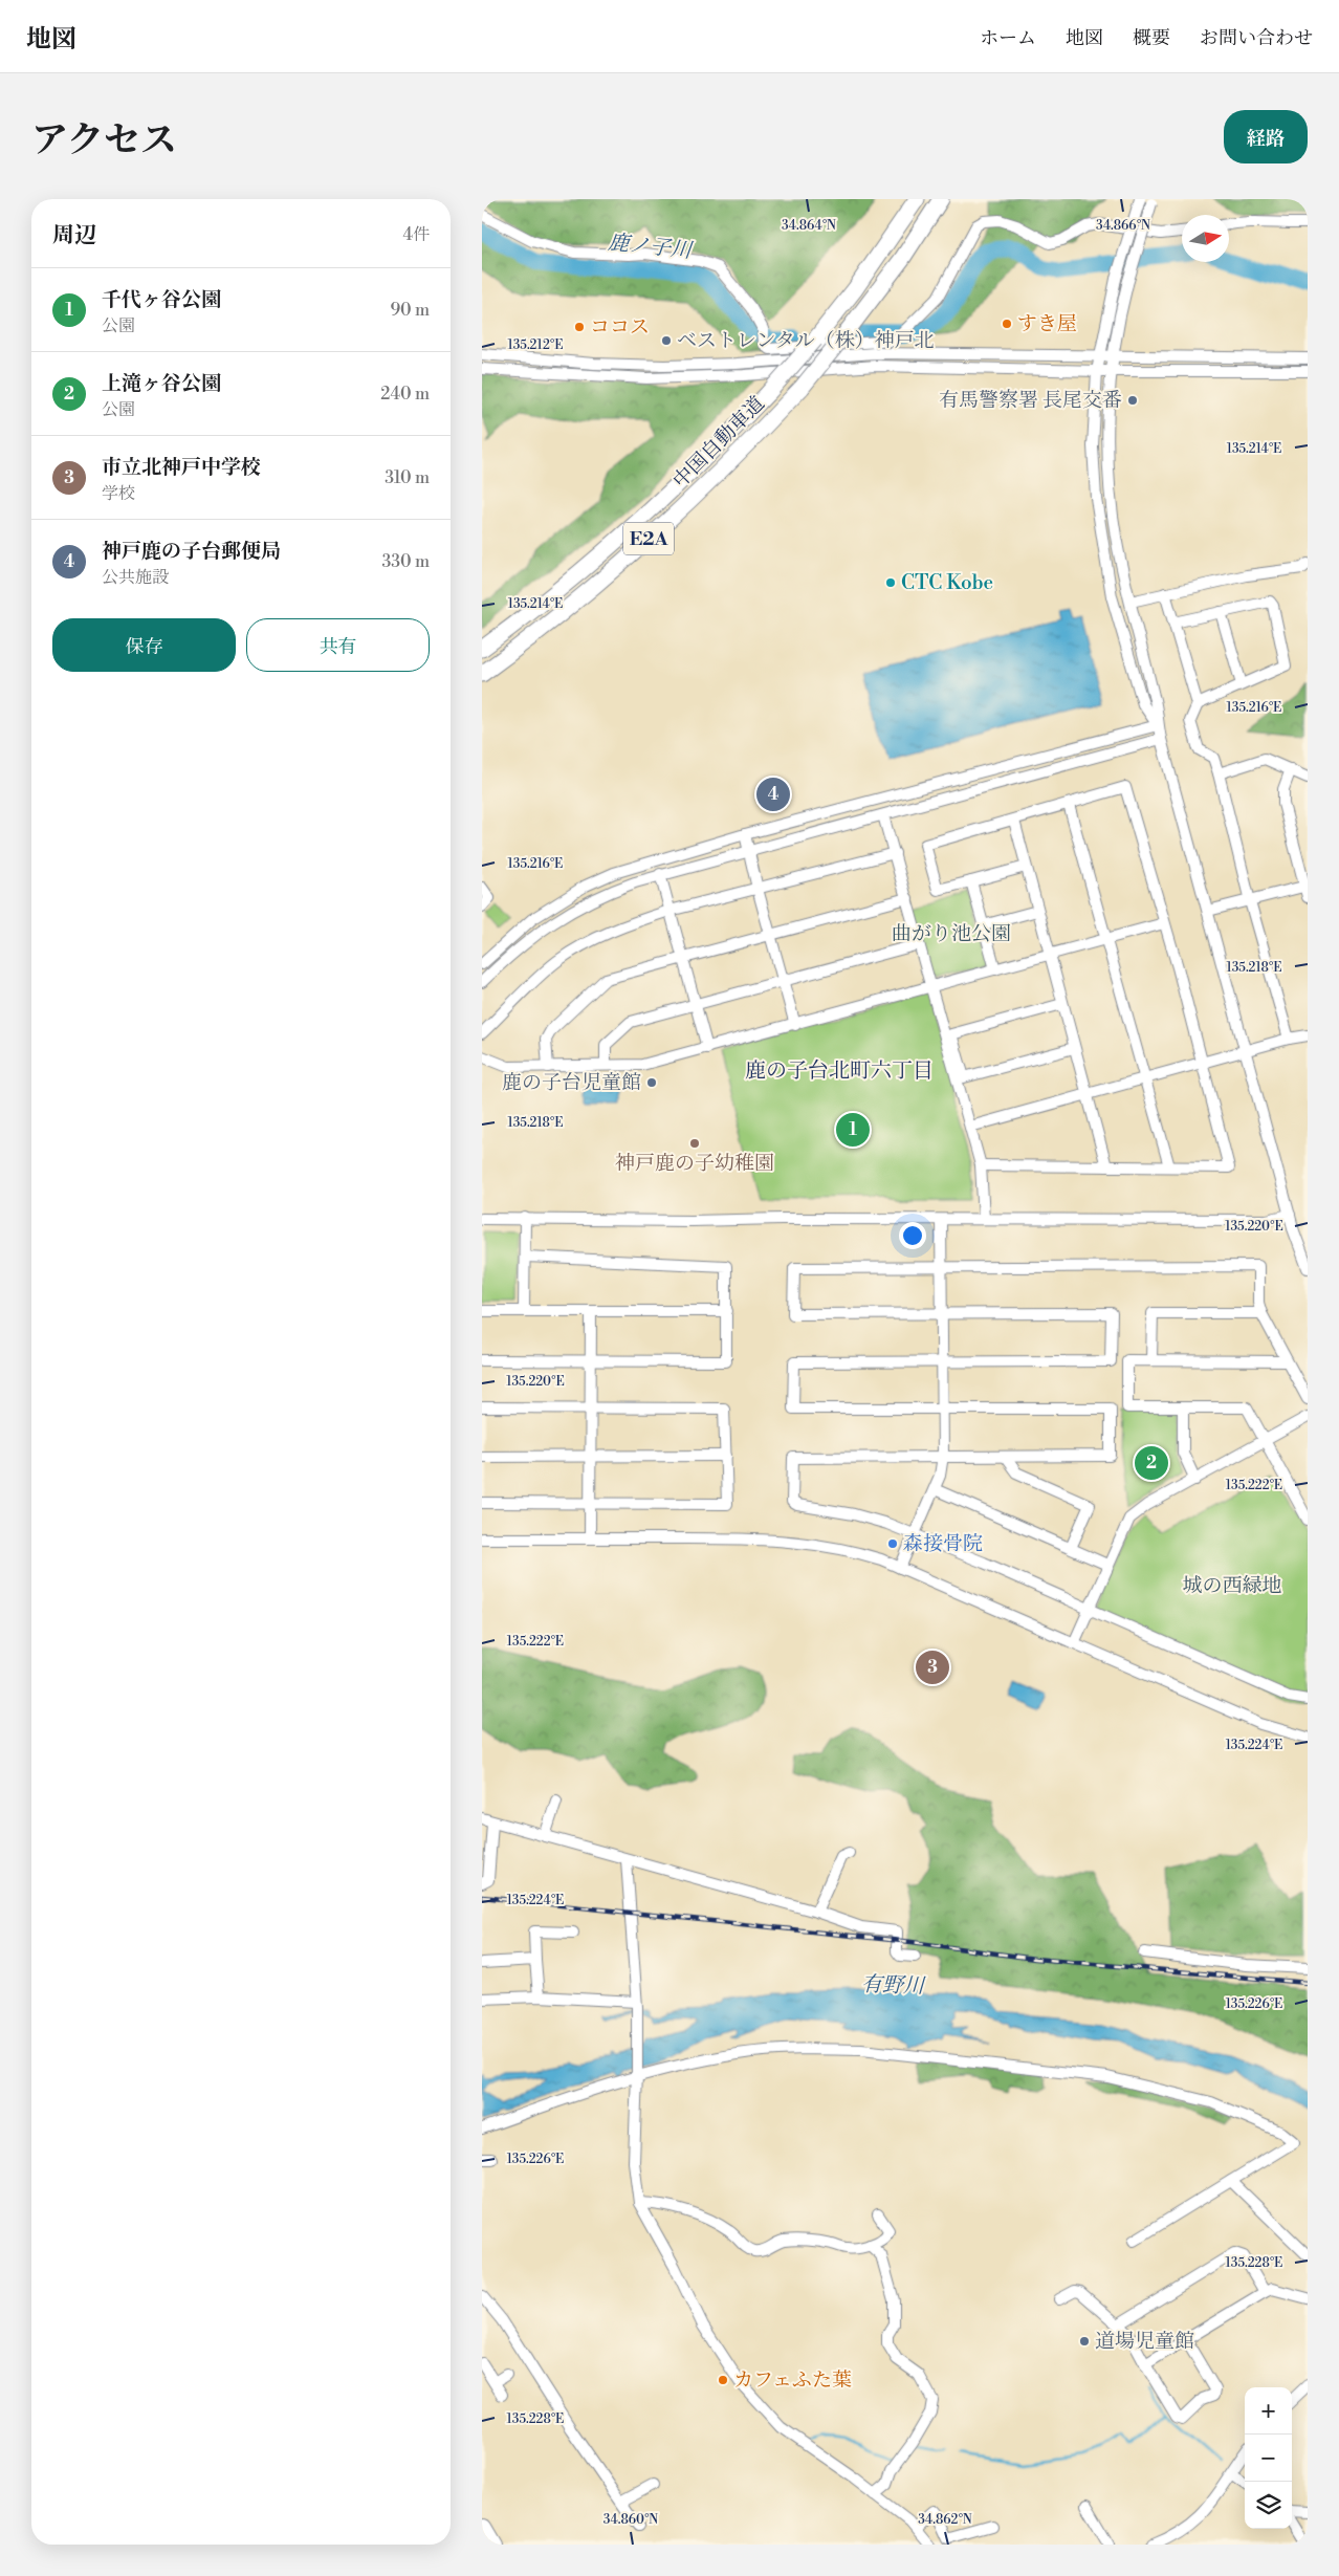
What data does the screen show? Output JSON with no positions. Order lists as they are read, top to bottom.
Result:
{
  "streets": {
    "highway": ["中国自動車道", "E2A"]
  },
  "districts": ["鹿の子台北町六丁目"],
  "water": ["鹿ノ子川", "有野川"],
  "parks": ["曲がり池公園", "城の西緑地"],
  "places": [
    "すき屋",
    "ココス",
    "ベストレンタル（株）神戸北",
    "有馬警察署 長尾交番",
    "CTC Kobe",
    "鹿の子台児童館",
    "神戸鹿の子幼稚園",
    "森接骨院",
    "道場児童館",
    "カフェふた葉"
  ],
  "north": "right",
  "page": {
    "header": "地図",
    "nav": [
      "ホーム",
      "地図",
      "概要",
      "お問い合わせ"
    ],
    "title": "アクセス",
    "buttons": [
      "経路",
      ["保存", "共有"]
    ],
    "heading": ["周辺", "4件"],
    "list": [
      {
        "mark": "1",
        "name": "千代ヶ谷公園",
        "note": "公園",
        "value": "90 m"
      },
      {
        "mark": "2",
        "name": "上滝ヶ谷公園",
        "note": "公園",
        "value": "240 m"
      },
      {
        "mark": "3",
        "name": "市立北神戸中学校",
        "note": "学校",
        "value": "310 m"
      },
      {
        "mark": "4",
        "name": "神戸鹿の子台郵便局",
        "note": "公共施設",
        "value": "330 m"
      }
    ],
    "pins": [
      "4",
      "1",
      "2",
      "3"
    ],
    "map_buttons": ["+", "−"]
  },
  "coordinates": [
    "34.864°N",
    "34.866°N",
    "135.212°E",
    "135.214°E",
    "135.216°E",
    "135.218°E",
    "135.220°E",
    "135.222°E",
    "135.224°E",
    "135.226°E",
    "135.228°E",
    "34.860°N",
    "34.862°N"
  ]
}
